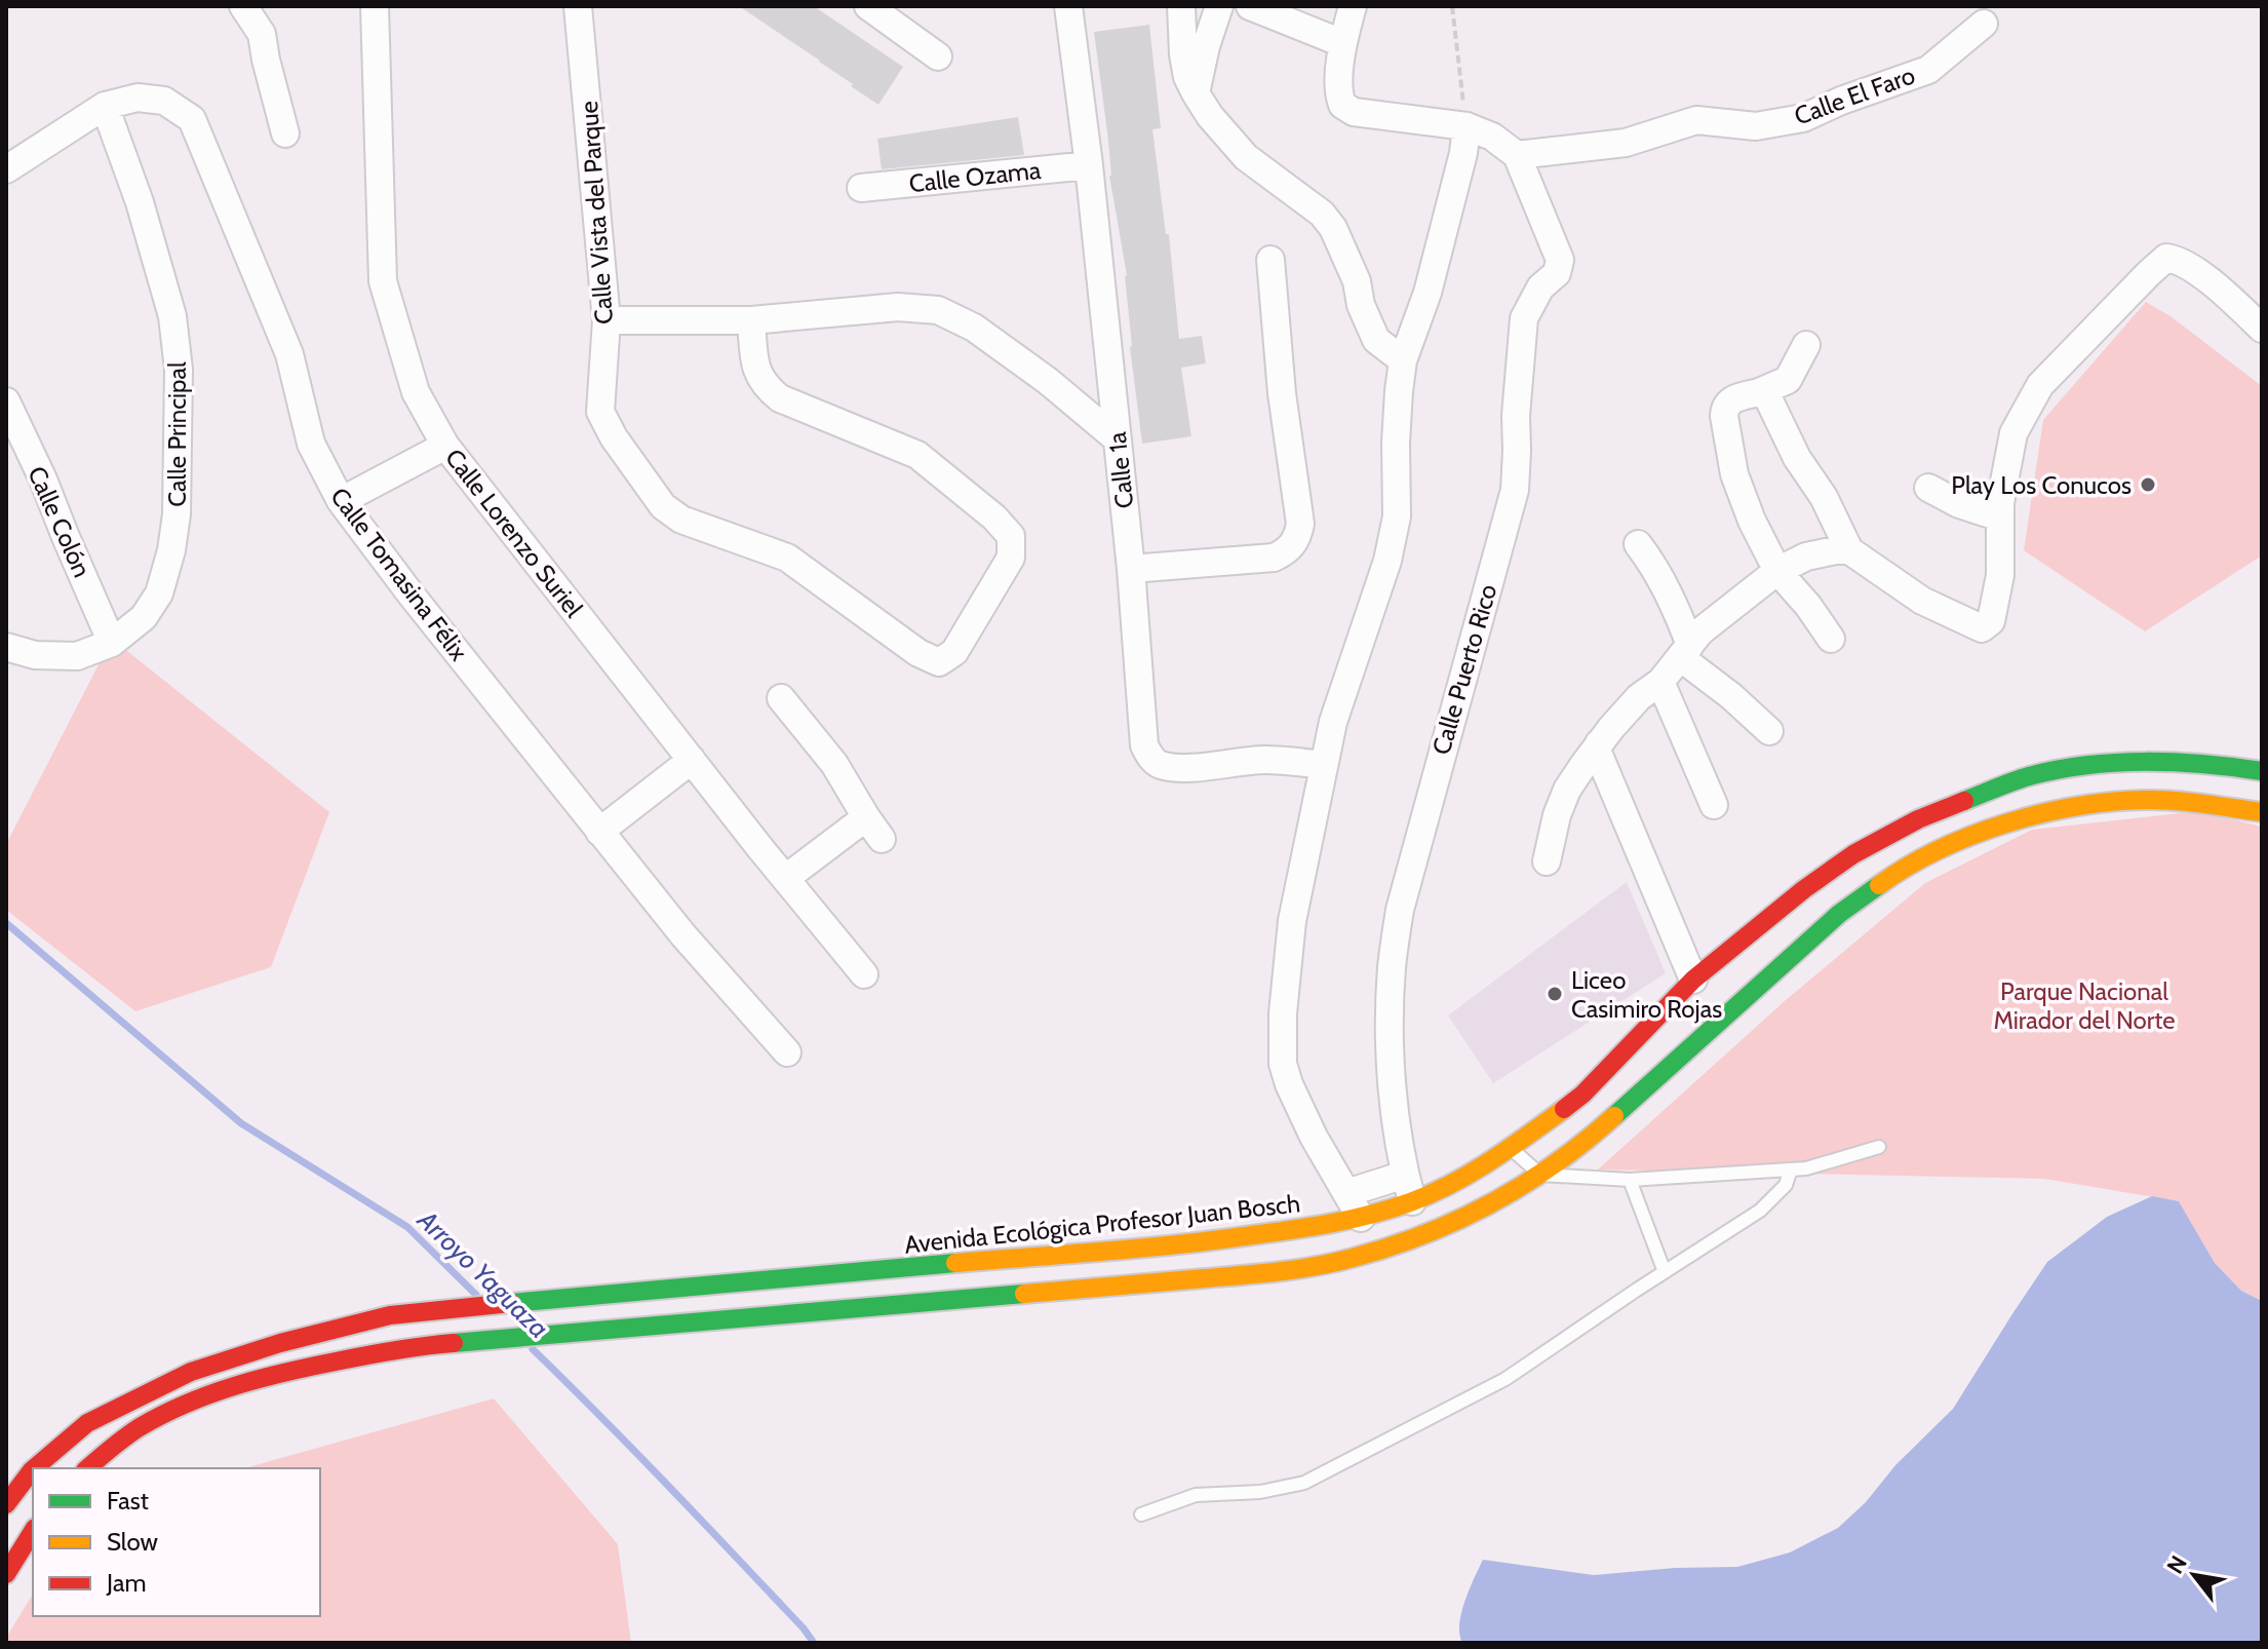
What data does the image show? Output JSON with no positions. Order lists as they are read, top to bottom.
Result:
{
  "streets": {
    "street": [
      "Calle El Faro",
      "Calle Ozama",
      "Calle Vista del Parque",
      "Calle Principal",
      "Calle 1a",
      "Calle Colón",
      "Calle Lorenzo Suriel",
      "Calle Tomasina Félix",
      "Calle Puerto Rico",
      "Avenida Ecológica Profesor Juan Bosch"
    ]
  },
  "crossings": [
    ["Calle El Faro", "Calle Puerto Rico"],
    ["Calle Ozama", "Calle 1a"],
    ["Calle Principal", "Calle Colón"],
    ["Calle Principal", "Calle Tomasina Félix"],
    ["Calle Puerto Rico", "Avenida Ecológica Profesor Juan Bosch"]
  ],
  "water": ["Arroyo Yaguaza"],
  "parks": ["Parque Nacional Mirador del Norte"],
  "places": ["Play Los Conucos", "Liceo Casimiro Rojas"],
  "legend": ["Fast", "Slow", "Jam"],
  "north": "top left"
}
